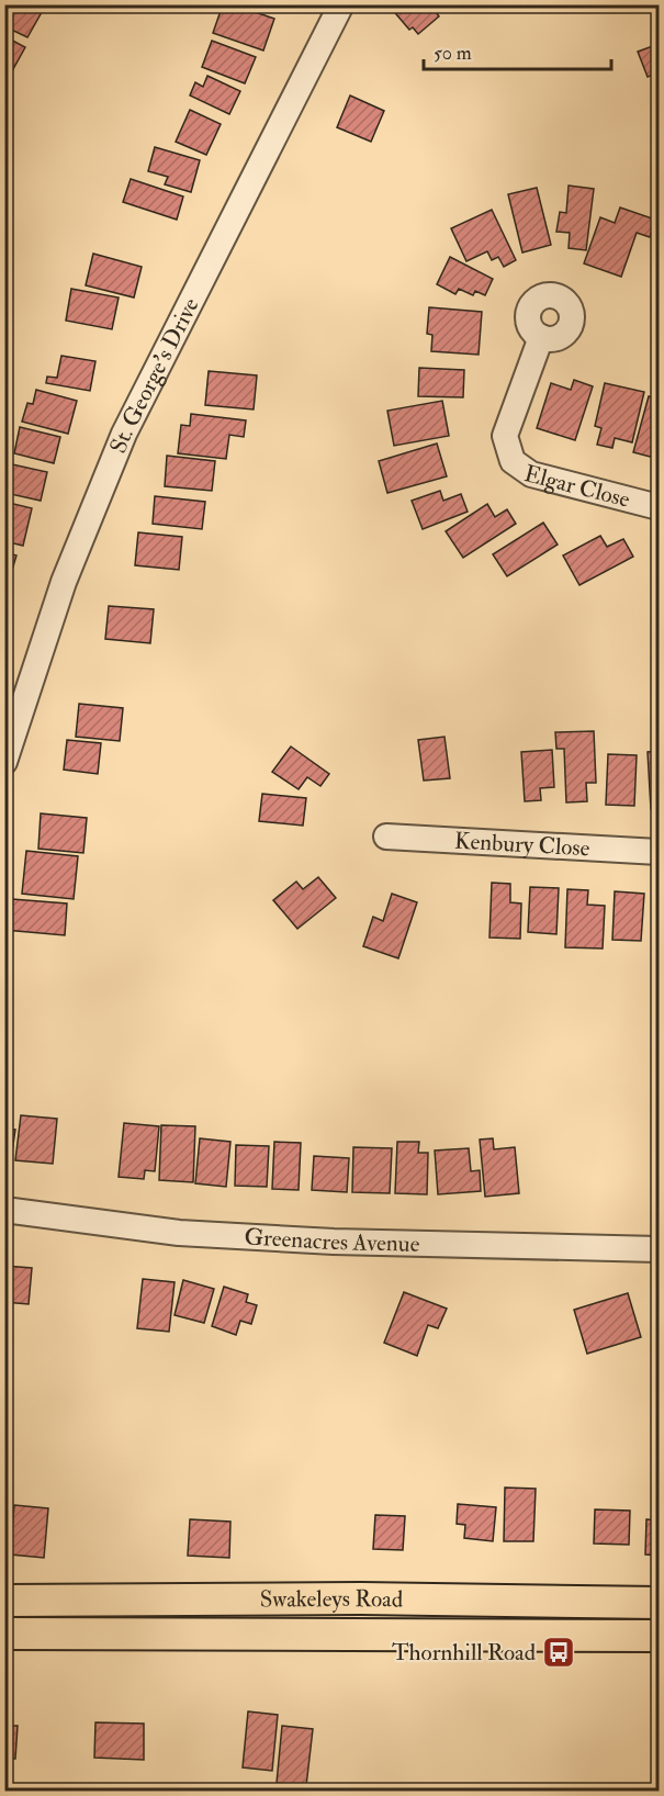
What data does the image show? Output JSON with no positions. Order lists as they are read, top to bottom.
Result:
{
  "streets": {
    "main road": ["Swakeleys Road"],
    "street": [
      "St. George's Drive",
      "Elgar Close",
      "Kenbury Close",
      "Greenacres Avenue"
    ]
  },
  "places": {
    "bus stop": ["Thornhill Road"]
  },
  "scale_bar": "50 m"
}
